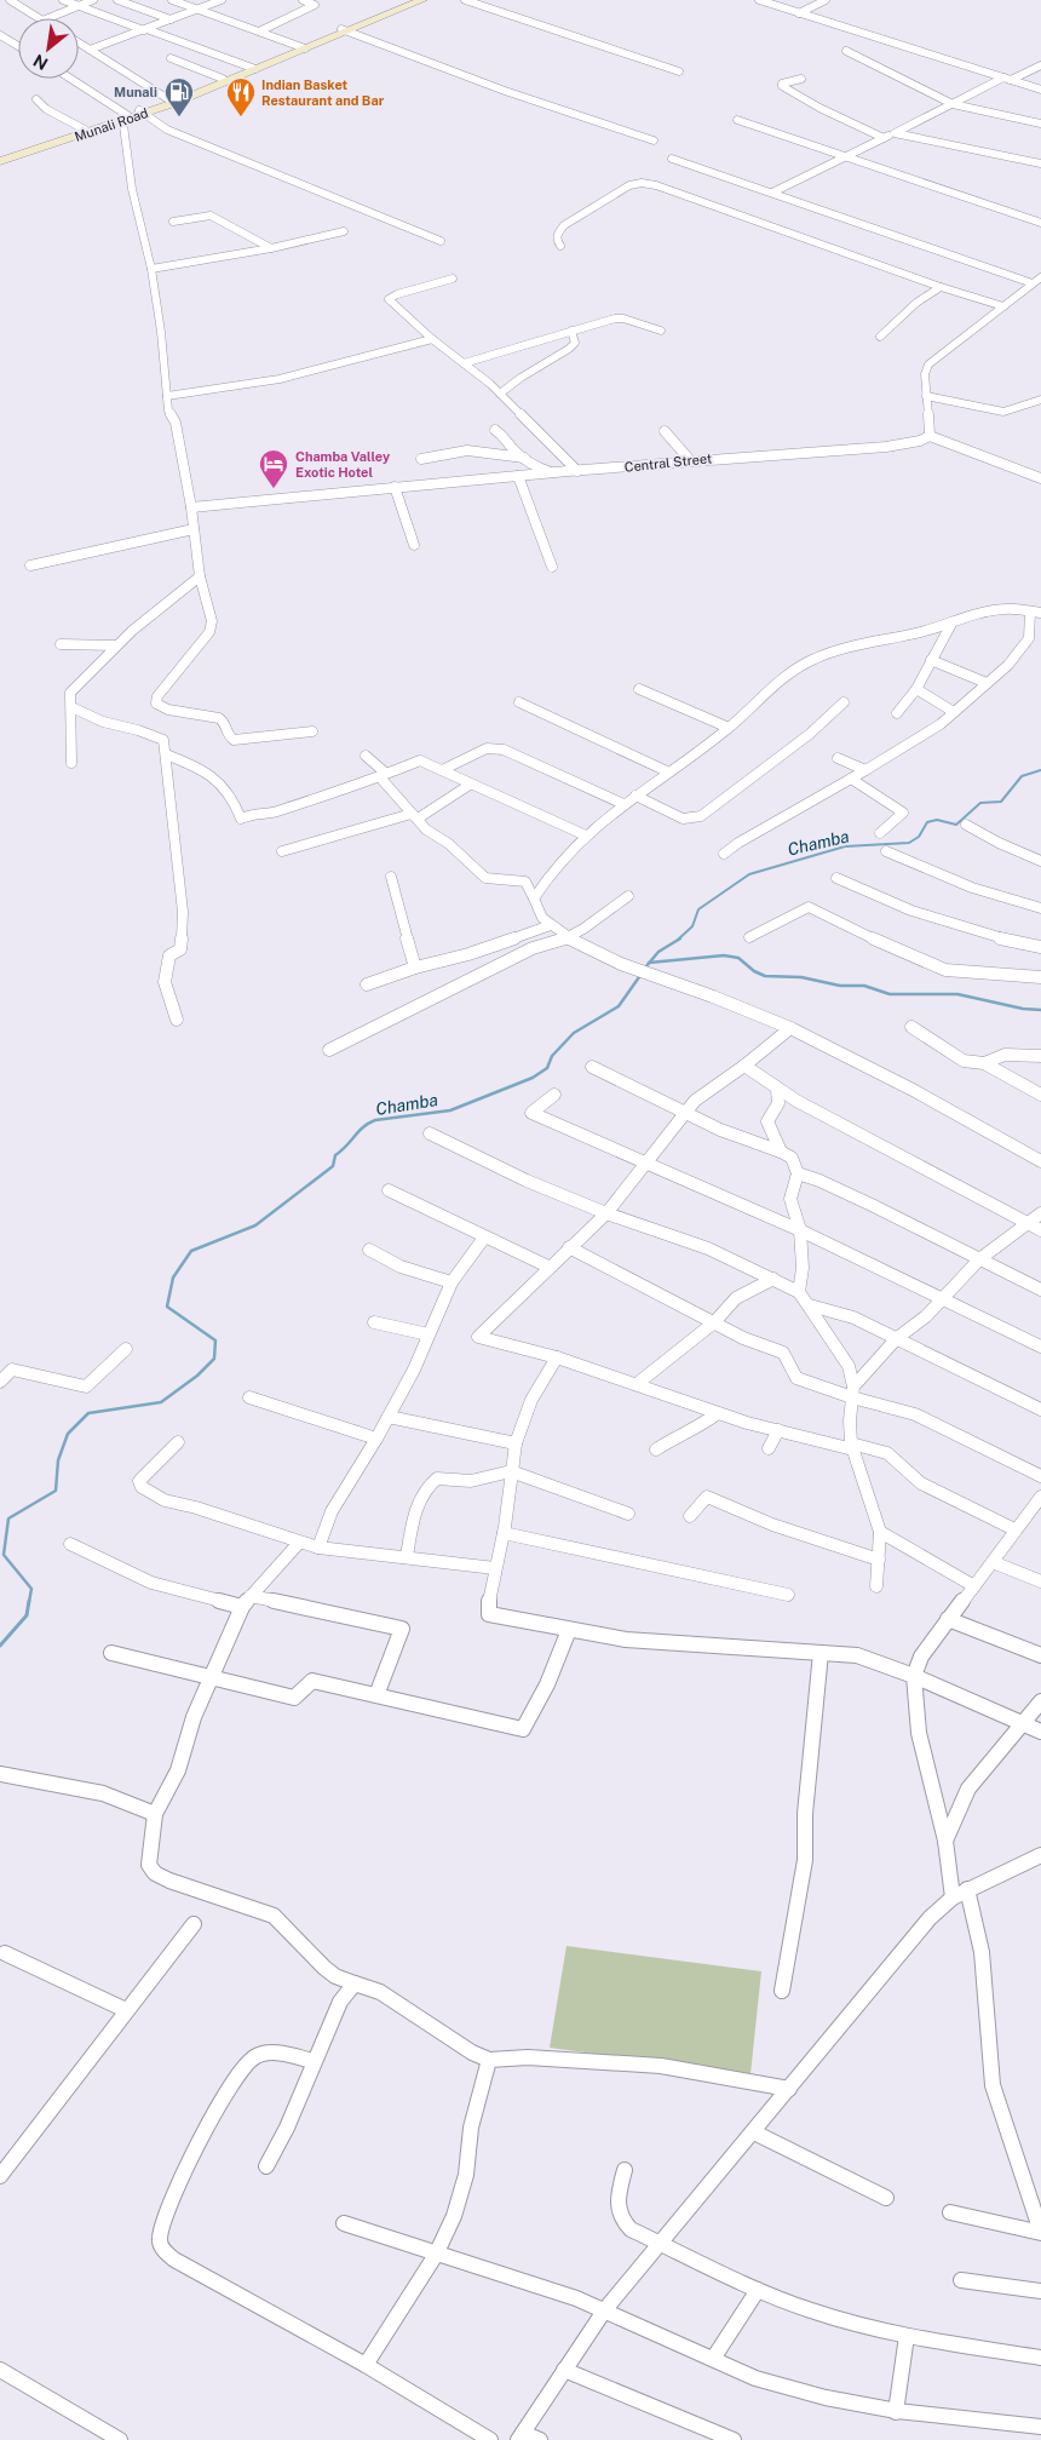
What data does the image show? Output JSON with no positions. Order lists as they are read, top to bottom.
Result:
{
  "streets": {
    "main road": ["Munali Road"],
    "street": ["Central Street"]
  },
  "water": ["Chamba"],
  "places": {
    "fuel station": ["Munali"],
    "restaurant": ["Indian Basket Restaurant and Bar"],
    "hotel": ["Chamba Valley Exotic Hotel"]
  },
  "north": "bottom left"
}
